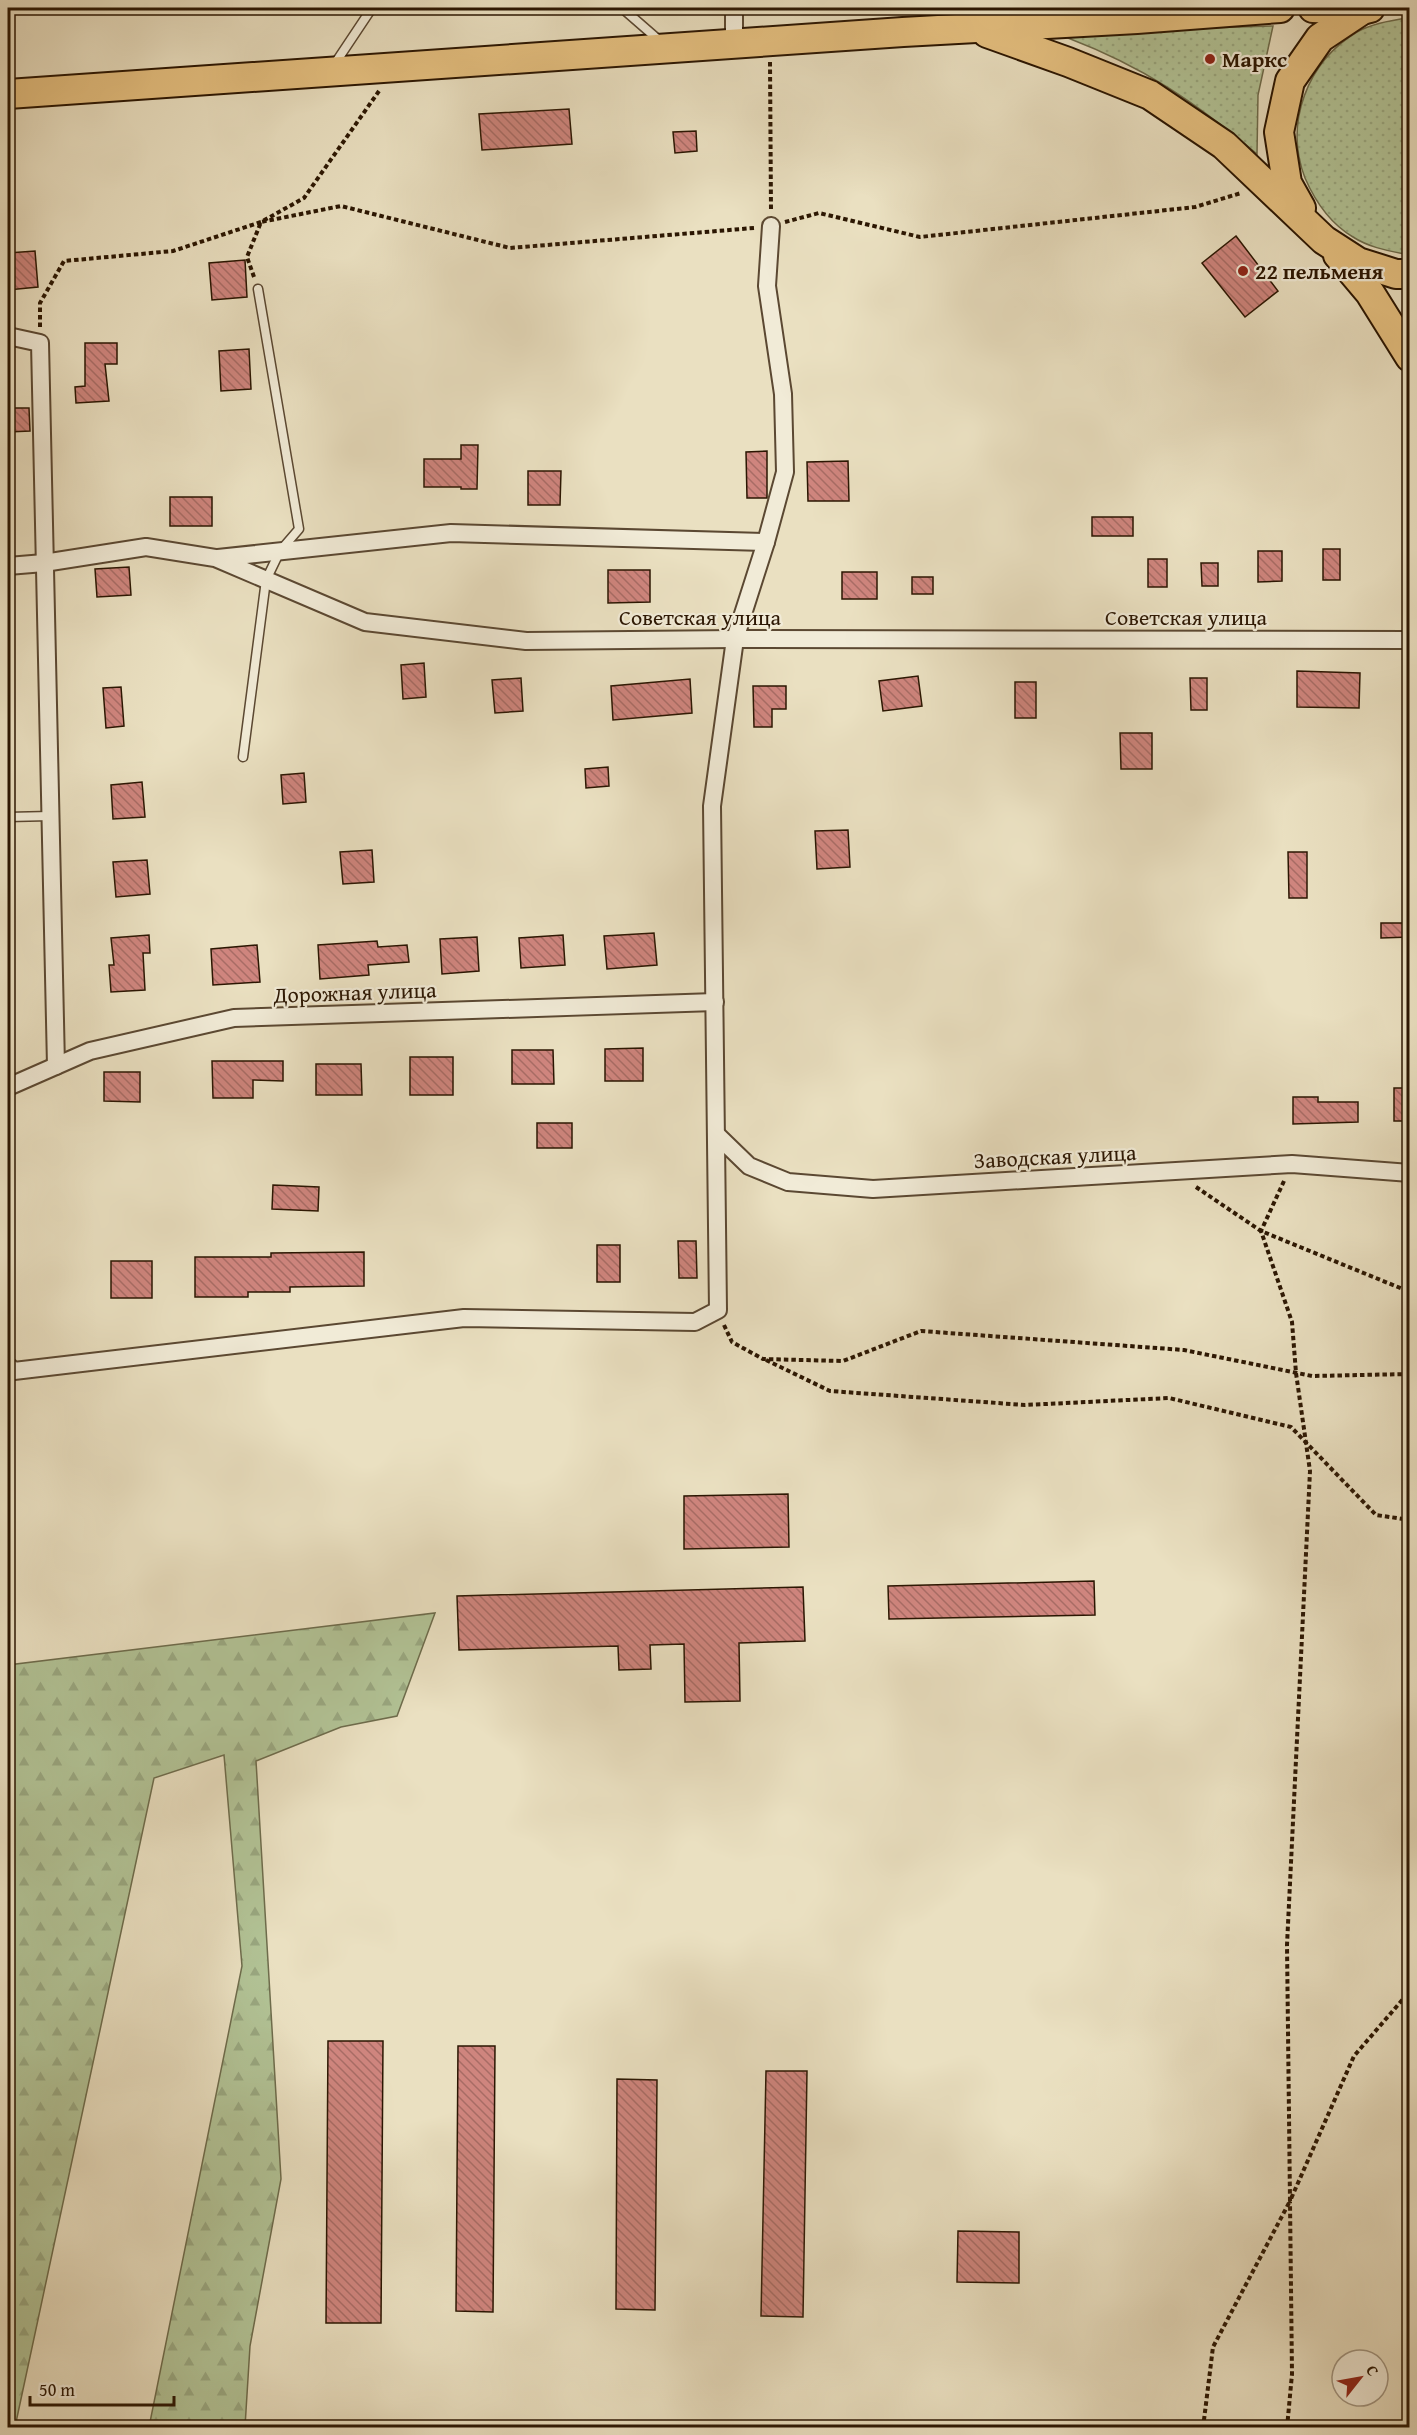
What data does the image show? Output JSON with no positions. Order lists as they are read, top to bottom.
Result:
{
  "streets": {
    "street": ["Советская улица", "Дорожная улица", "Заводская улица"]
  },
  "places": ["Маркс", "22 пельменя"],
  "scale_bar": "50 m",
  "north": "top right"
}
